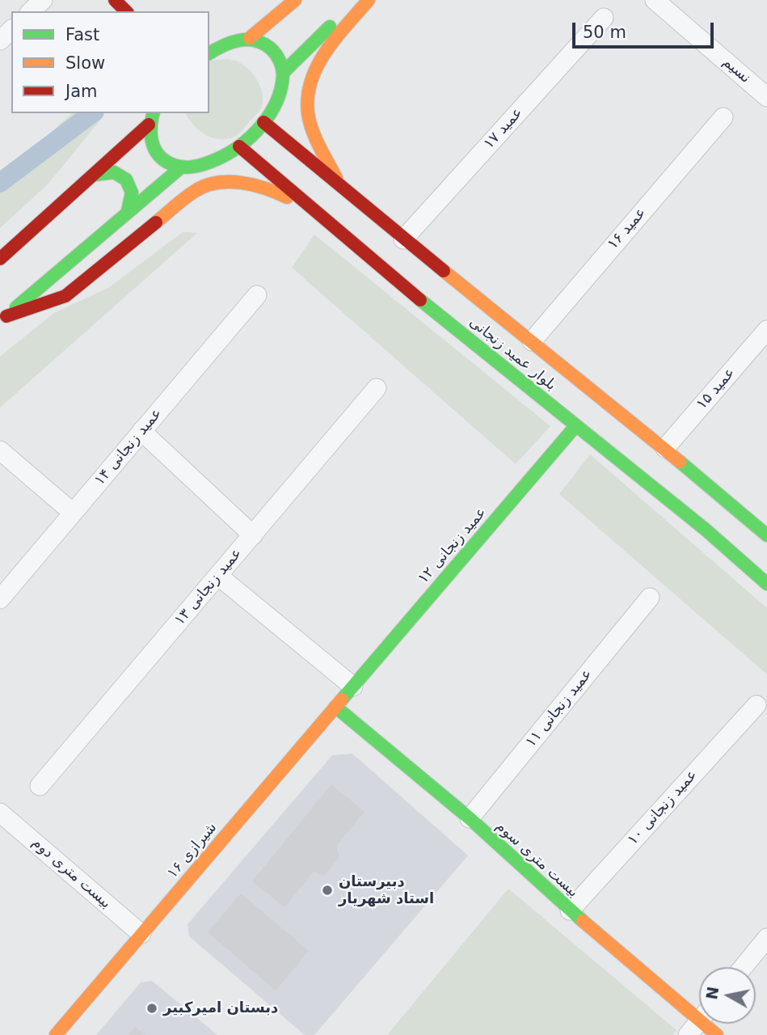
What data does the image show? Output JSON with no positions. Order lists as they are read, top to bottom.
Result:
{
  "streets": {
    "main road": [
      "بلوار عمید زنجانی",
      "عمید زنجانی ۱۲",
      "شیرازی ۱۶",
      "بیست متری سوم"
    ],
    "street": [
      "نسیم",
      "عمید ۱۷",
      "عمید ۱۶",
      "عمید ۱۵",
      "عمید زنجانی ۱۴",
      "عمید زنجانی ۱۳",
      "عمید زنجانی ۱۱",
      "عمید زنجانی ۱۰",
      "بیست متری دوم"
    ]
  },
  "crossings": [
    ["عمید ۱۷", "بلوار عمید زنجانی"],
    ["عمید ۱۶", "بلوار عمید زنجانی"],
    ["بلوار عمید زنجانی", "عمید ۱۵"],
    ["بلوار عمید زنجانی", "عمید زنجانی ۱۲"],
    ["عمید زنجانی ۱۲", "شیرازی ۱۶"],
    ["عمید زنجانی ۱۱", "بیست متری سوم"],
    ["عمید زنجانی ۱۰", "بیست متری سوم"],
    ["شیرازی ۱۶", "بیست متری سوم"],
    ["شیرازی ۱۶", "بیست متری دوم"]
  ],
  "places": ["دبیرستان استاد شهریار", "دبستان امیرکبیر"],
  "legend": ["Fast", "Slow", "Jam"],
  "scale_bar": "50 m",
  "north": "left"
}
